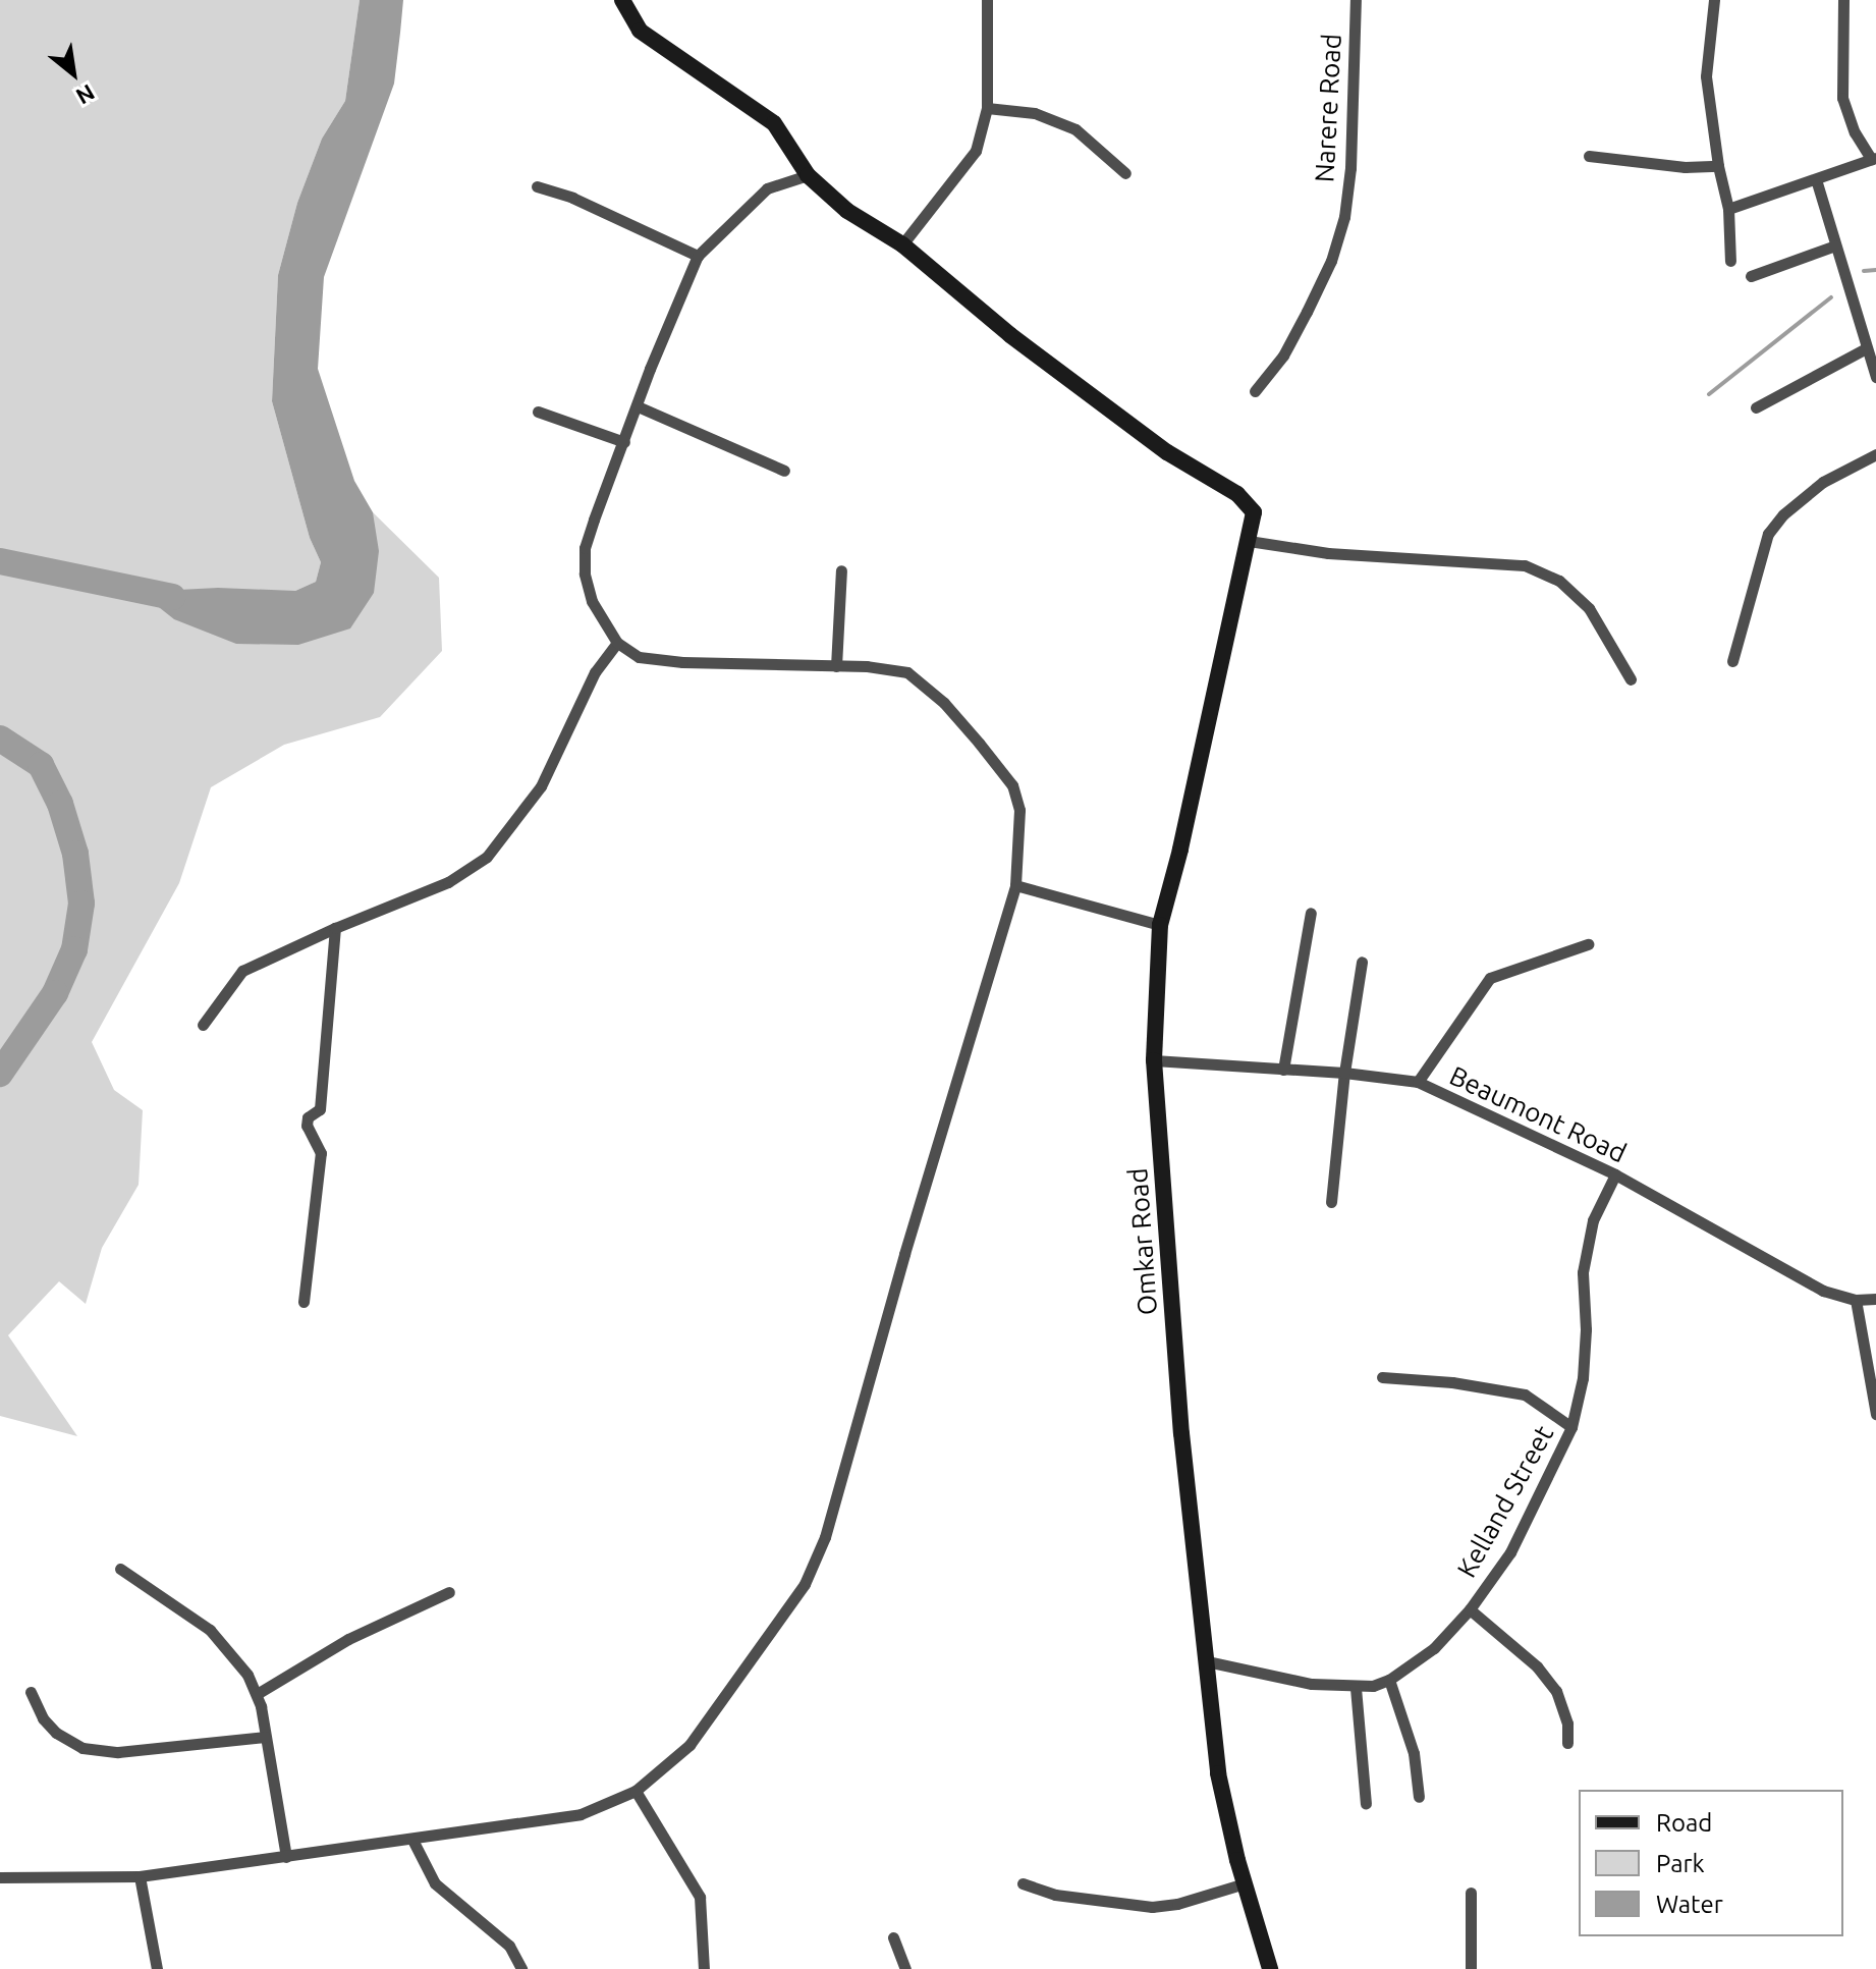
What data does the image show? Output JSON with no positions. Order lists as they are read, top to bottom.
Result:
{
  "streets": {
    "street": [
      "Narere Road",
      "Beaumont Road",
      "Omkar Road",
      "Kelland Street"
    ]
  },
  "crossings": [
    ["Beaumont Road", "Omkar Road"],
    ["Beaumont Road", "Kelland Street"],
    ["Omkar Road", "Kelland Street"]
  ],
  "legend": ["Road", "Park", "Water"],
  "north": "bottom right"
}
